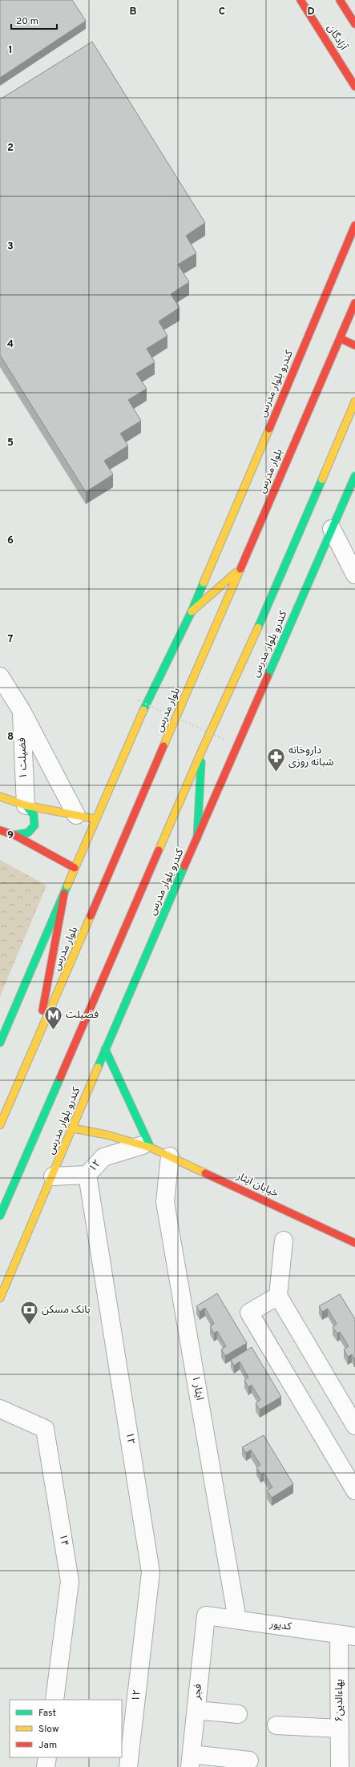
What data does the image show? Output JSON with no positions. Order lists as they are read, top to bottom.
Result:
{
  "streets": {
    "main road": [
      "آزادگان",
      "کندرو بلوار مدرس",
      "بلوار مدرس",
      "خیابان ایثار"
    ],
    "street": [
      "فضیلت ۱",
      "۱۲",
      "ایثار ۱",
      "۱۴",
      "کدیور",
      "فجر",
      "۶بهاءالدين"
    ]
  },
  "crossings": [
    ["کندرو بلوار مدرس", "خیابان ایثار"],
    ["۱۲", "خیابان ایثار"],
    ["خیابان ایثار", "ایثار ۱"],
    ["ایثار ۱", "کدیور"],
    ["کدیور", "فجر"],
    ["کدیور", "۶بهاءالدين"]
  ],
  "places": {
    "pharmacy": ["داروخانه شبانه روزی"],
    "metro station": ["فضیلت"],
    "bank": ["بانک مسکن"]
  },
  "legend": ["Fast", "Slow", "Jam"],
  "scale_bar": "20 m",
  "grid": {
    "columns": ["B", "C", "D"],
    "rows": [
      "1",
      "2",
      "3",
      "4",
      "5",
      "6",
      "7",
      "8",
      "9"
    ]
  }
}
